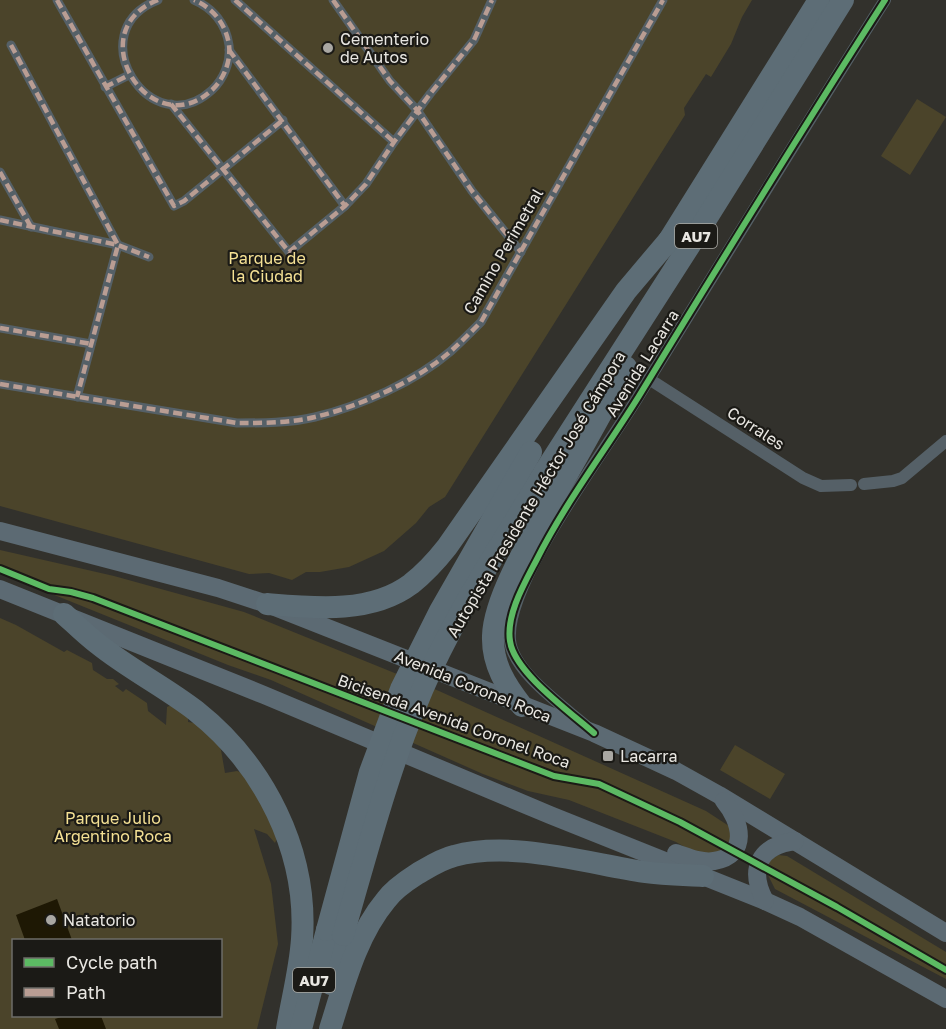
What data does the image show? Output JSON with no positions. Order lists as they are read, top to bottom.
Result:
{
  "streets": {
    "highway": ["AU7", "Autopista Presidente Héctor José Cámpora"],
    "main road": ["Avenida Coronel Roca"],
    "street": ["Camino Perimetral", "Avenida Lacarra", "Corrales"],
    "cycle path": ["Bicisenda Avenida Coronel Roca"]
  },
  "crossings": [
    ["Avenida Lacarra", "Corrales"],
    ["Avenida Lacarra", "Avenida Coronel Roca"]
  ],
  "parks": ["Parque de la Ciudad", "Parque Julio Argentino Roca"],
  "places": {
    "other": ["Cementerio de Autos", "Natatorio"],
    "transit": ["Lacarra"]
  },
  "legend": ["Cycle path", "Path"]
}
